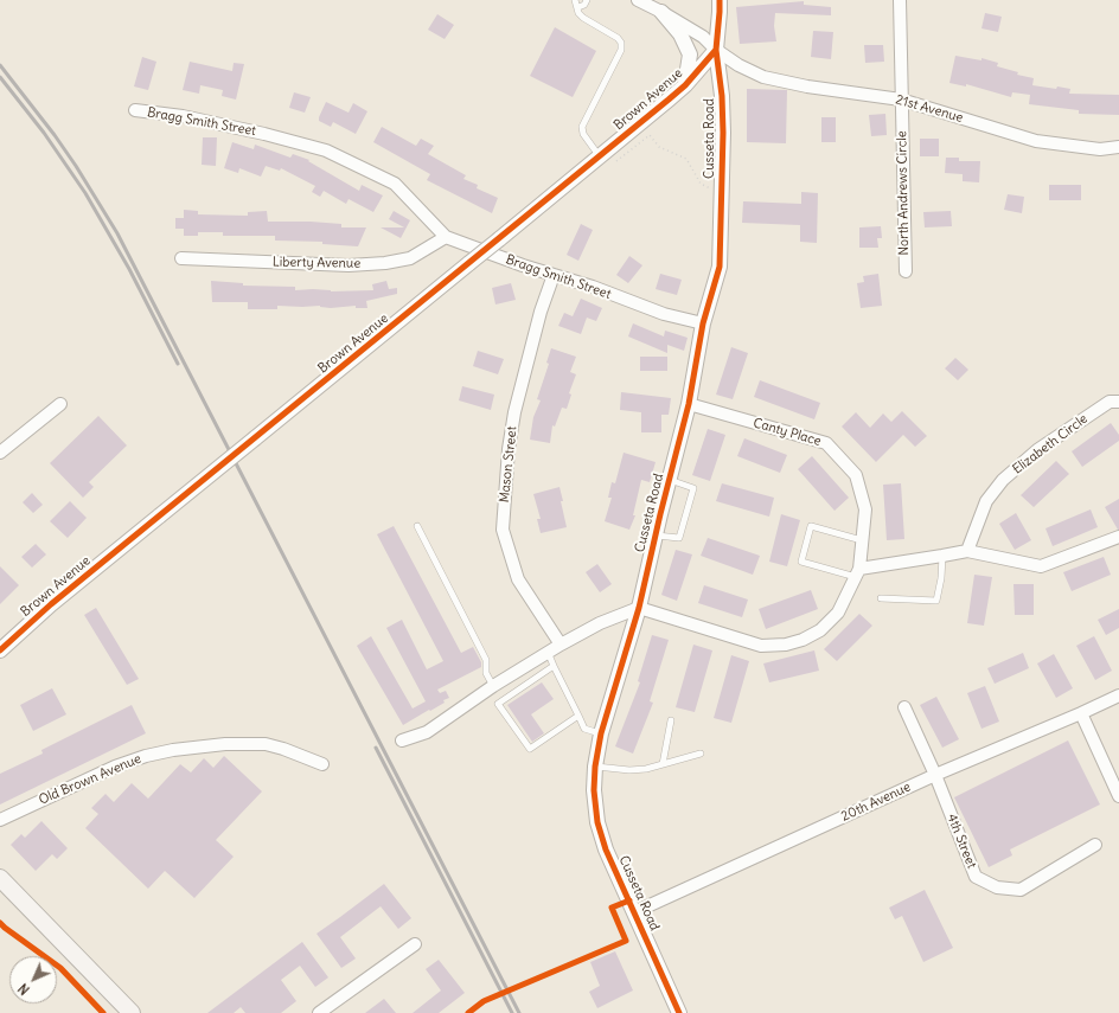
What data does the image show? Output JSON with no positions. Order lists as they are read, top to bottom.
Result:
{
  "streets": {
    "street": [
      "Brown Avenue",
      "21st Avenue",
      "Bragg Smith Street",
      "Cusseta Road",
      "North Andrews Circle",
      "Liberty Avenue",
      "Canty Place",
      "Elizabeth Circle",
      "Mason Street",
      "Old Brown Avenue",
      "20th Avenue",
      "4th Street"
    ]
  },
  "crossings": [
    ["Brown Avenue", "21st Avenue"],
    ["Brown Avenue", "Cusseta Road"],
    ["21st Avenue", "Cusseta Road"],
    ["21st Avenue", "North Andrews Circle"],
    ["Bragg Smith Street", "Cusseta Road"],
    ["Bragg Smith Street", "Liberty Avenue"],
    ["Bragg Smith Street", "Mason Street"],
    ["Cusseta Road", "Canty Place"],
    ["Cusseta Road", "20th Avenue"],
    ["20th Avenue", "4th Street"]
  ],
  "north": "bottom left"
}
